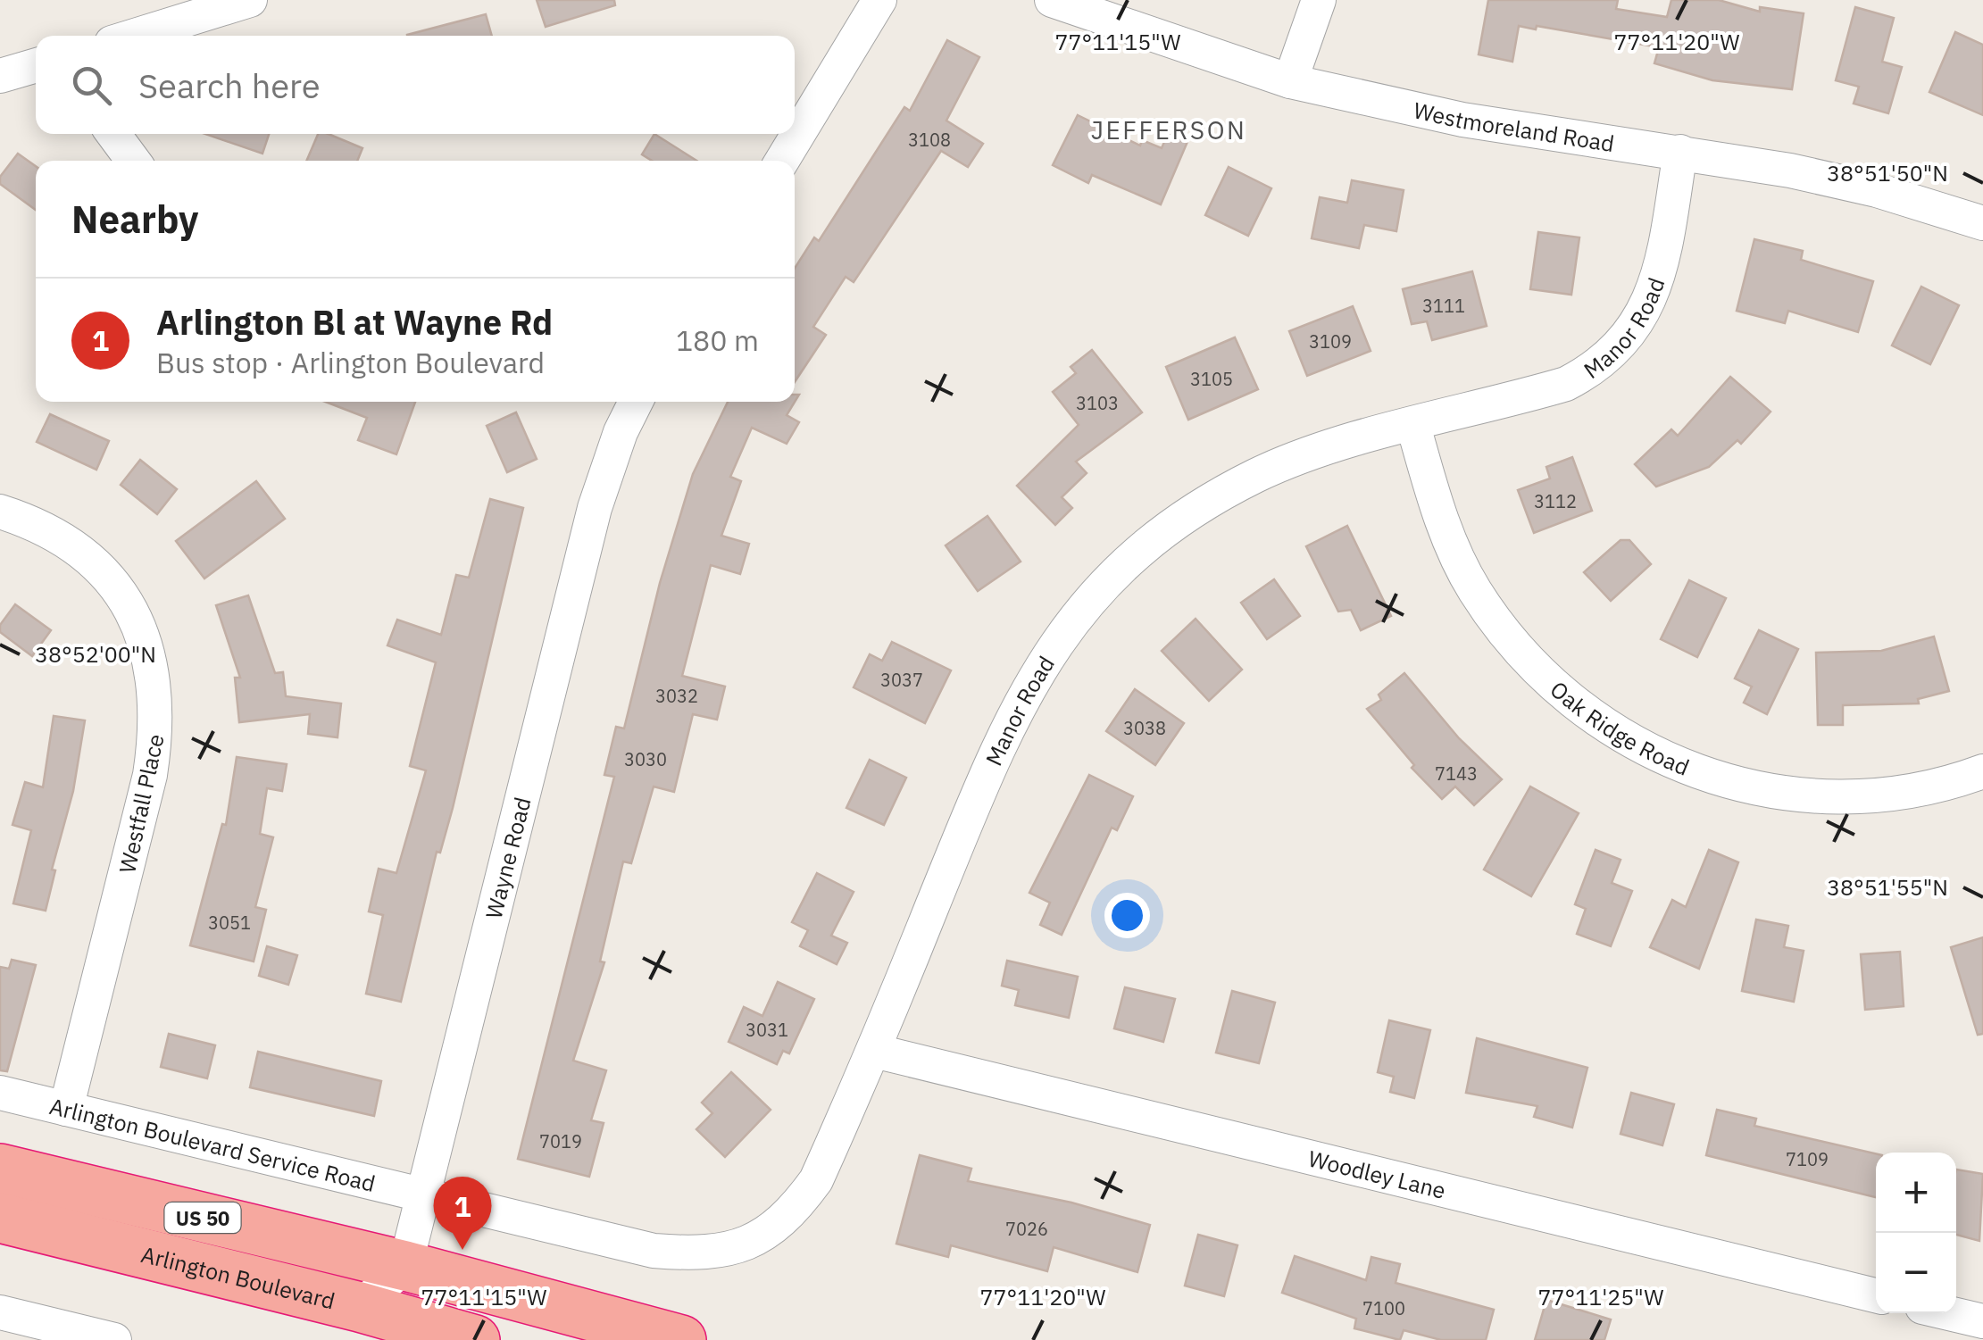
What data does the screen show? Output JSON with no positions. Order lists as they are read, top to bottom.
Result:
{
  "streets": {
    "highway": ["US 50", "Arlington Boulevard"],
    "street": [
      "Westmoreland Road",
      "Manor Road",
      "Oak Ridge Road",
      "Westfall Place",
      "Wayne Road",
      "Arlington Boulevard Service Road",
      "Woodley Lane"
    ]
  },
  "crossings": [
    ["Westmoreland Road", "Manor Road"],
    ["Manor Road", "Oak Ridge Road"],
    ["Manor Road", "Wayne Road"],
    ["Manor Road", "Arlington Boulevard Service Road"],
    ["Manor Road", "Woodley Lane"],
    ["Westfall Place", "Arlington Boulevard Service Road"],
    ["Wayne Road", "Arlington Boulevard Service Road"],
    ["Wayne Road", "US 50"]
  ],
  "districts": ["JEFFERSON"],
  "house_numbers": [
    "3108",
    "3111",
    "3109",
    "3105",
    "3103",
    "3112",
    "3037",
    "3032",
    "3038",
    "3030",
    "7143",
    "3051",
    "3031",
    "7019",
    "7109",
    "7026",
    "7100"
  ],
  "page": {
    "search": "Search here",
    "heading": "Nearby",
    "list": [
      {
        "mark": "1",
        "name": "Arlington Bl at Wayne Rd",
        "note": "Bus stop · Arlington Boulevard",
        "value": "180 m"
      }
    ],
    "map_buttons": ["+", "−"],
    "pins": "1"
  },
  "coordinates": [
    "77°11'15\"W",
    "77°11'20\"W",
    "38°51'50\"N",
    "38°52'00\"N",
    "38°51'55\"N",
    "77°11'25\"W"
  ]
}
